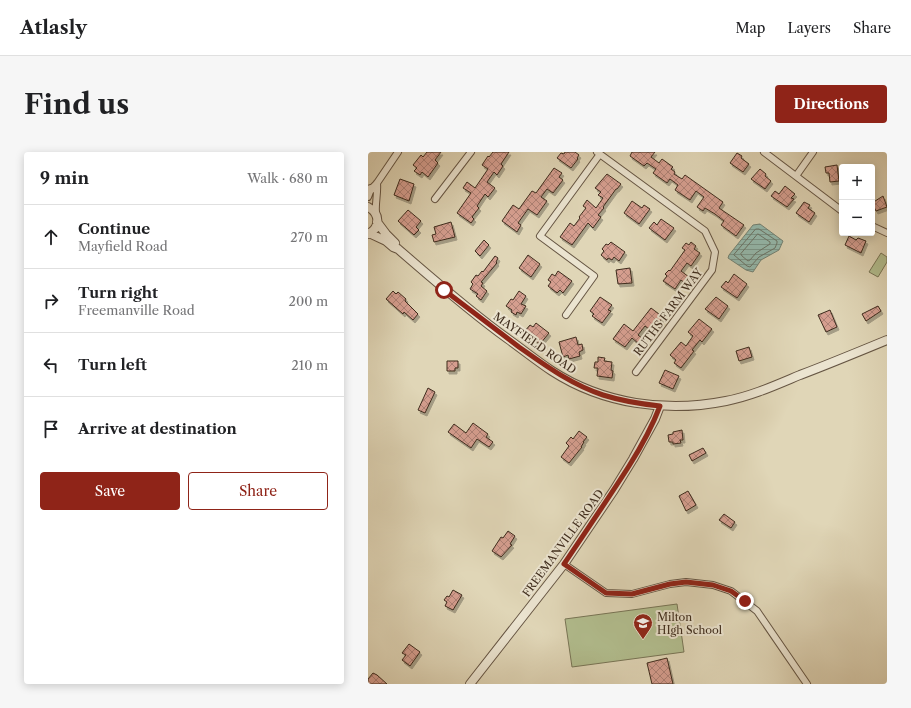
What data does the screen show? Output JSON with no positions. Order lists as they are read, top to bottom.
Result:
{
  "streets": {
    "street": ["RUTHS FARM WAY", "MAYFIELD ROAD", "FREEMANVILLE ROAD"]
  },
  "crossings": [
    ["MAYFIELD ROAD", "FREEMANVILLE ROAD"]
  ],
  "places": {
    "school or university": ["Milton HIgh School"]
  },
  "page": {
    "header": "Atlasly",
    "nav": ["Map", "Layers", "Share"],
    "buttons": [
      "Directions",
      ["Save", "Share"]
    ],
    "title": "Find us",
    "heading": ["9 min", "Walk · 680 m"],
    "map_buttons": ["+", "−"],
    "list": [
      ["Continue", "Mayfield Road", "270 m"],
      ["Turn right", "Freemanville Road", "200 m"],
      ["Turn left", "210 m"],
      "Arrive at destination"
    ]
  }
}
